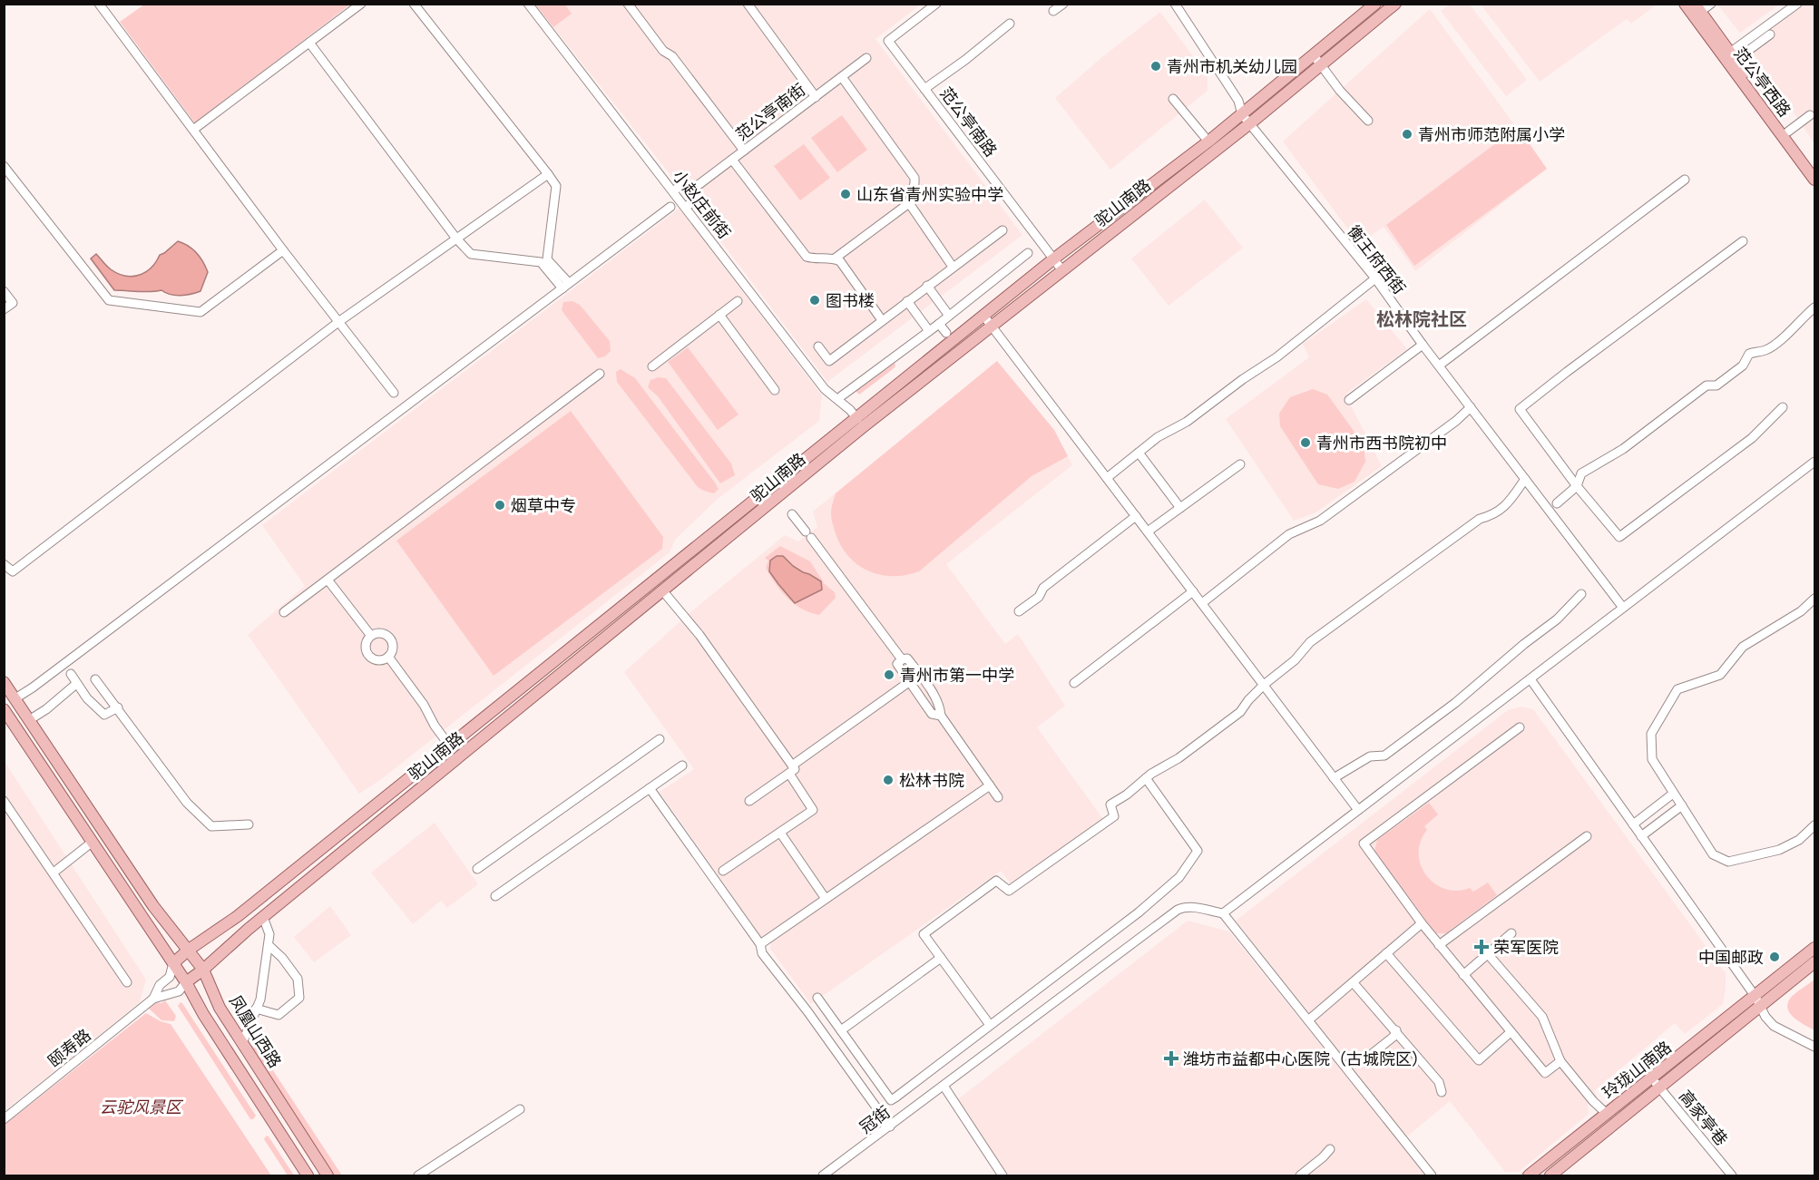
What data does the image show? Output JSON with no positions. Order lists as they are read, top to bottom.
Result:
{
  "streets": {
    "main road": [
      "范公亭西路",
      "驼山南路",
      "凤凰山西路",
      "玲珑山南路"
    ],
    "street": [
      "范公亭南街",
      "范公亭南路",
      "小赵庄前街",
      "衡王府西街",
      "颐寿路",
      "高家亭巷",
      "冠街"
    ]
  },
  "crossings": [
    ["范公亭南路", "驼山南路"],
    ["驼山南路", "小赵庄前街"],
    ["驼山南路", "衡王府西街"],
    ["驼山南路", "凤凰山西路"],
    ["玲珑山南路", "高家亭巷"]
  ],
  "districts": ["松林院社区"],
  "parks": ["云驼风景区"],
  "places": {
    "other": [
      "青州市机关幼儿园",
      "青州市师范附属小学",
      "山东省青州实验中学",
      "图书楼",
      "青州市西书院初中",
      "烟草中专",
      "青州市第一中学",
      "松林书院",
      "中国邮政"
    ],
    "health": ["荣军医院", "潍坊市益都中心医院（古城院区）"]
  }
}
